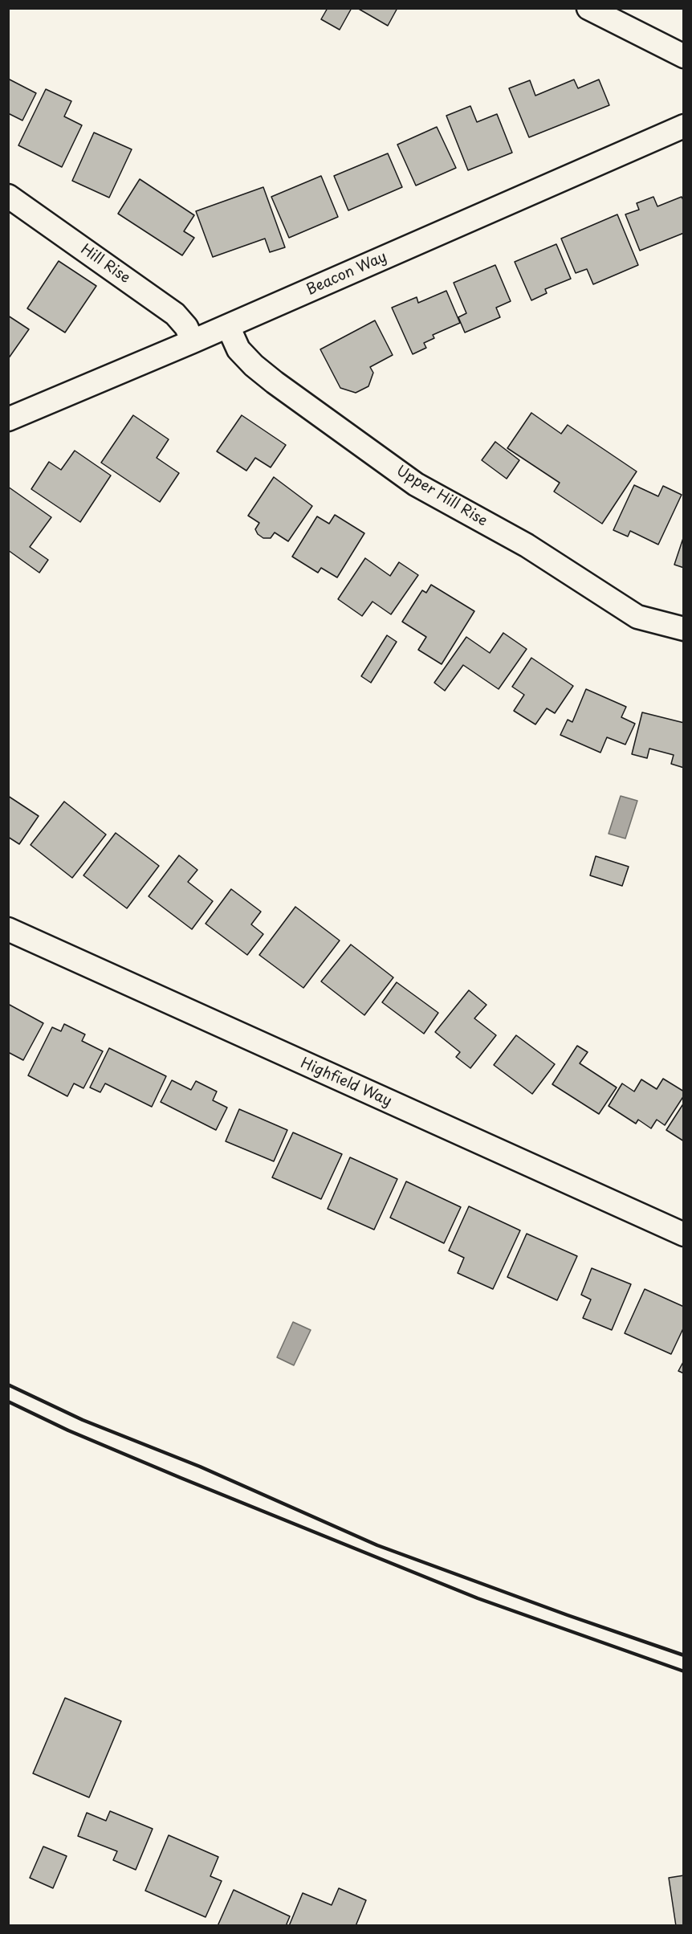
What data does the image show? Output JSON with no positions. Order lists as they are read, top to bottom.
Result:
{
  "streets": {
    "street": [
      "Hill Rise",
      "Beacon Way",
      "Upper Hill Rise",
      "Highfield Way"
    ]
  },
  "crossings": [
    ["Hill Rise", "Beacon Way"],
    ["Beacon Way", "Upper Hill Rise"]
  ]
}
